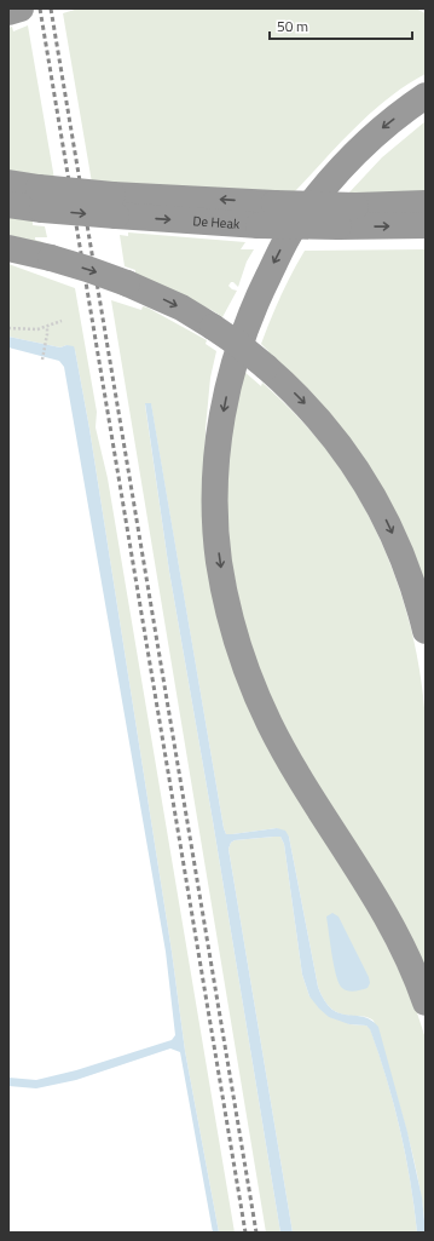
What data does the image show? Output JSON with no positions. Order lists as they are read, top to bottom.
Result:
{
  "streets": {
    "highway": ["De Heak"]
  },
  "scale_bar": "50 m"
}
